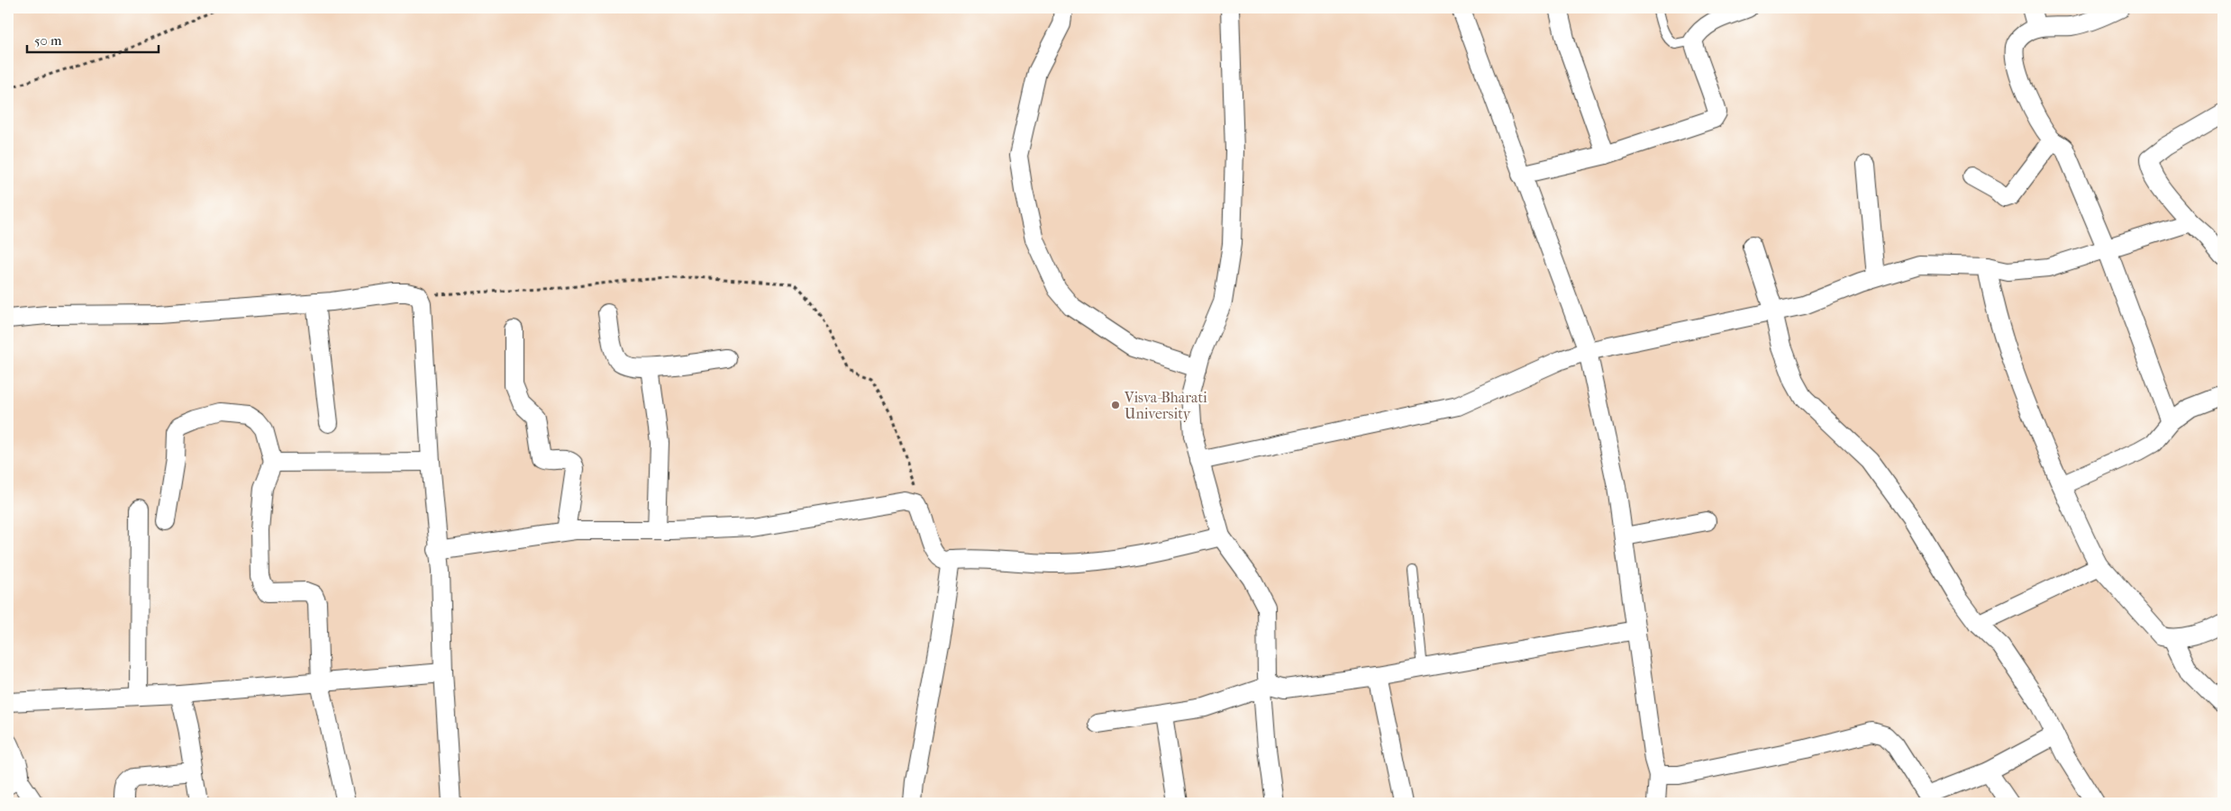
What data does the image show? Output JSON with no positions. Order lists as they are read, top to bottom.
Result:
{
  "places": ["Visva-Bharati University"],
  "scale_bar": "50 m"
}
